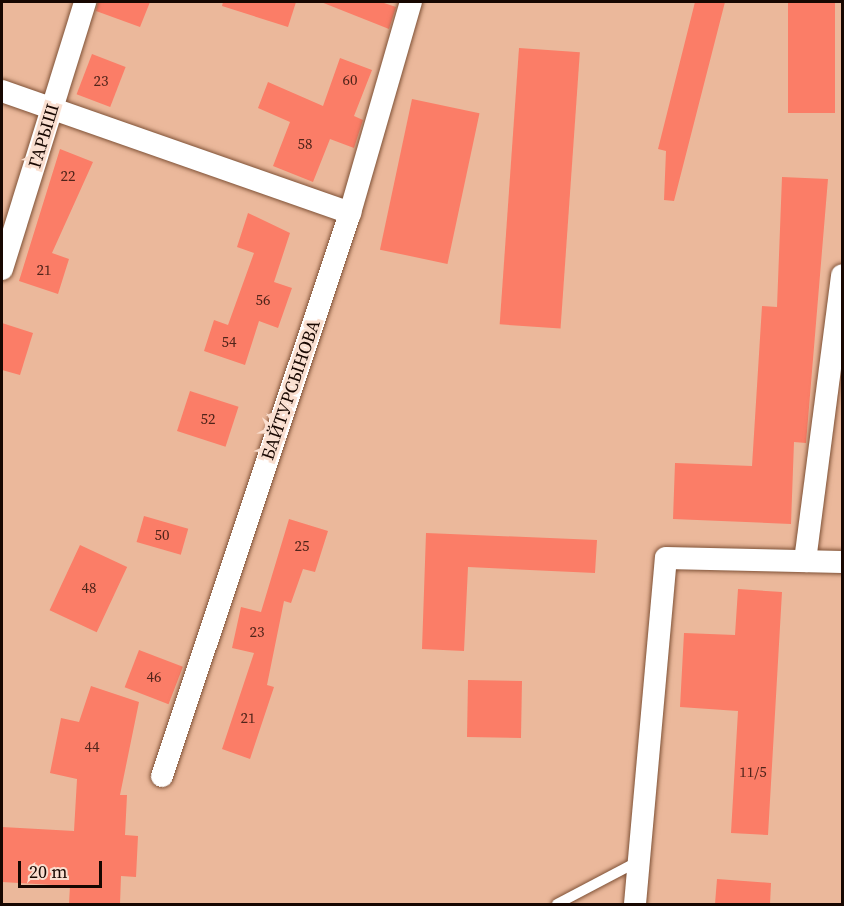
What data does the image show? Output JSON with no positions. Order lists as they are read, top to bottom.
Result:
{
  "streets": {
    "street": ["ГАРЫШ", "БАЙТУРСЫНОВА"]
  },
  "house_numbers": [
    "60",
    "23",
    "58",
    "22",
    "21",
    "56",
    "54",
    "52",
    "50",
    "25",
    "48",
    "23",
    "46",
    "21",
    "44",
    "11/5"
  ],
  "scale_bar": "20 m"
}
